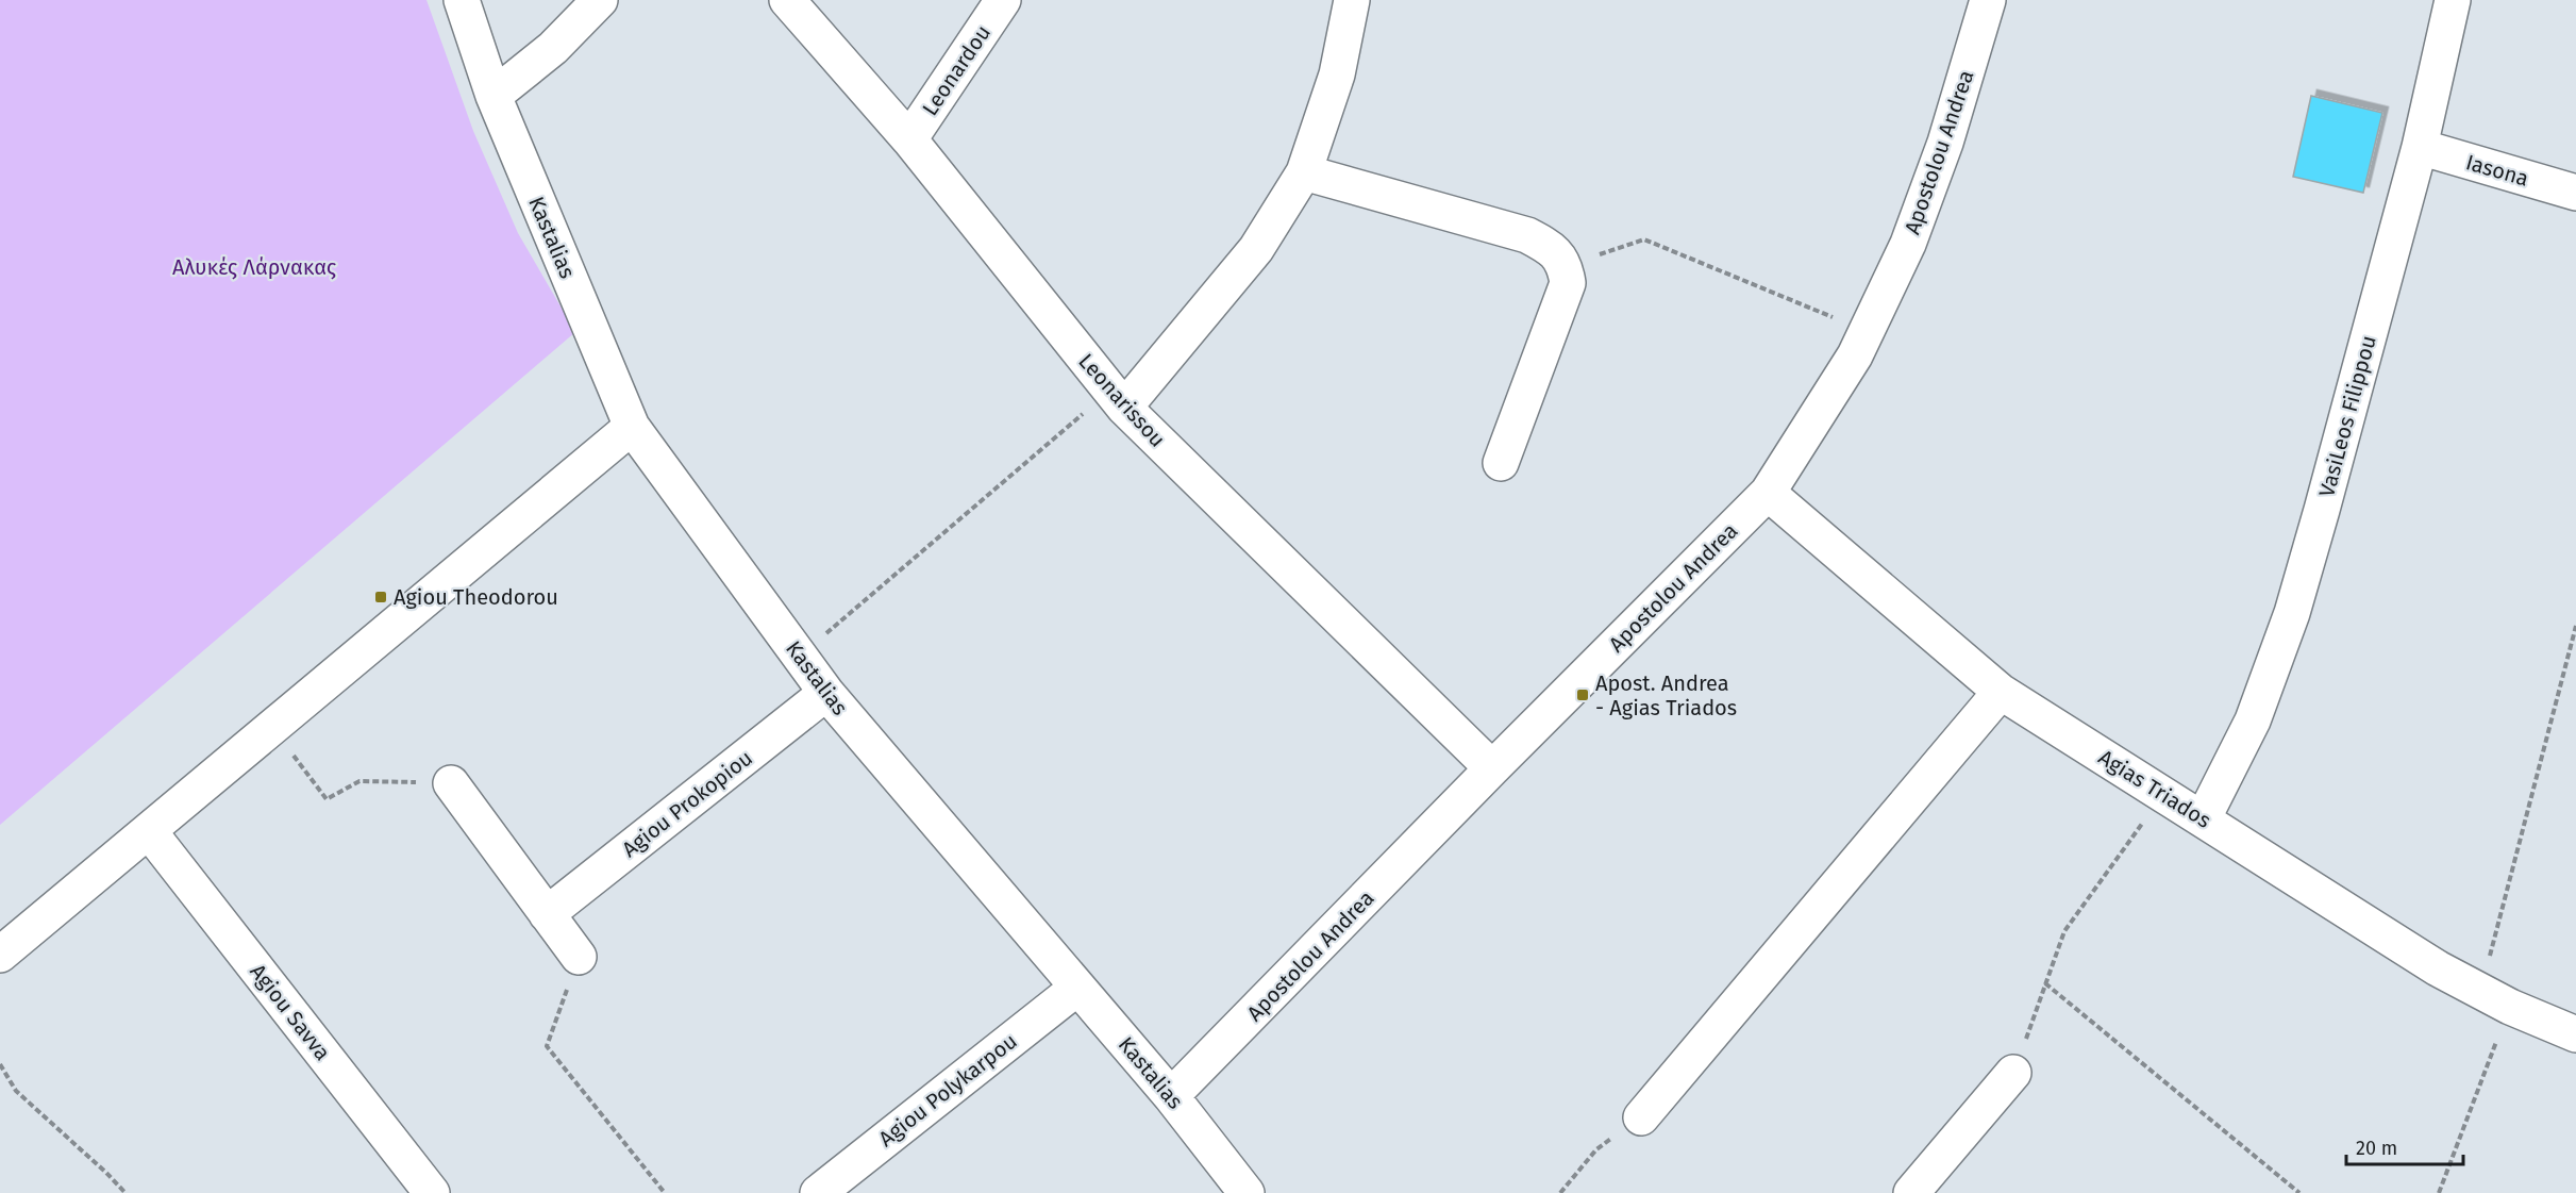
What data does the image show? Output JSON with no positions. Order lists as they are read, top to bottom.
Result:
{
  "streets": {
    "street": [
      "Leonardou",
      "Apostolou Andrea",
      "Iasona",
      "Kastalias",
      "Leonarissou",
      "VasiLeos Filippou",
      "Agias Triados",
      "Agiou Prokopiou",
      "Agiou Savva",
      "Agiou Polykarpou"
    ]
  },
  "crossings": [
    ["Leonardou", "Leonarissou"],
    ["Apostolou Andrea", "Kastalias"],
    ["Apostolou Andrea", "Leonarissou"],
    ["Apostolou Andrea", "Agias Triados"],
    ["Iasona", "VasiLeos Filippou"],
    ["Kastalias", "Agiou Prokopiou"],
    ["Kastalias", "Agiou Polykarpou"],
    ["VasiLeos Filippou", "Agias Triados"]
  ],
  "parks": ["Αλυκές Λάρνακας"],
  "places": {
    "transit": ["Agiou Theodorou", "Apost. Andrea - Agias Triados"]
  },
  "scale_bar": "20 m"
}
